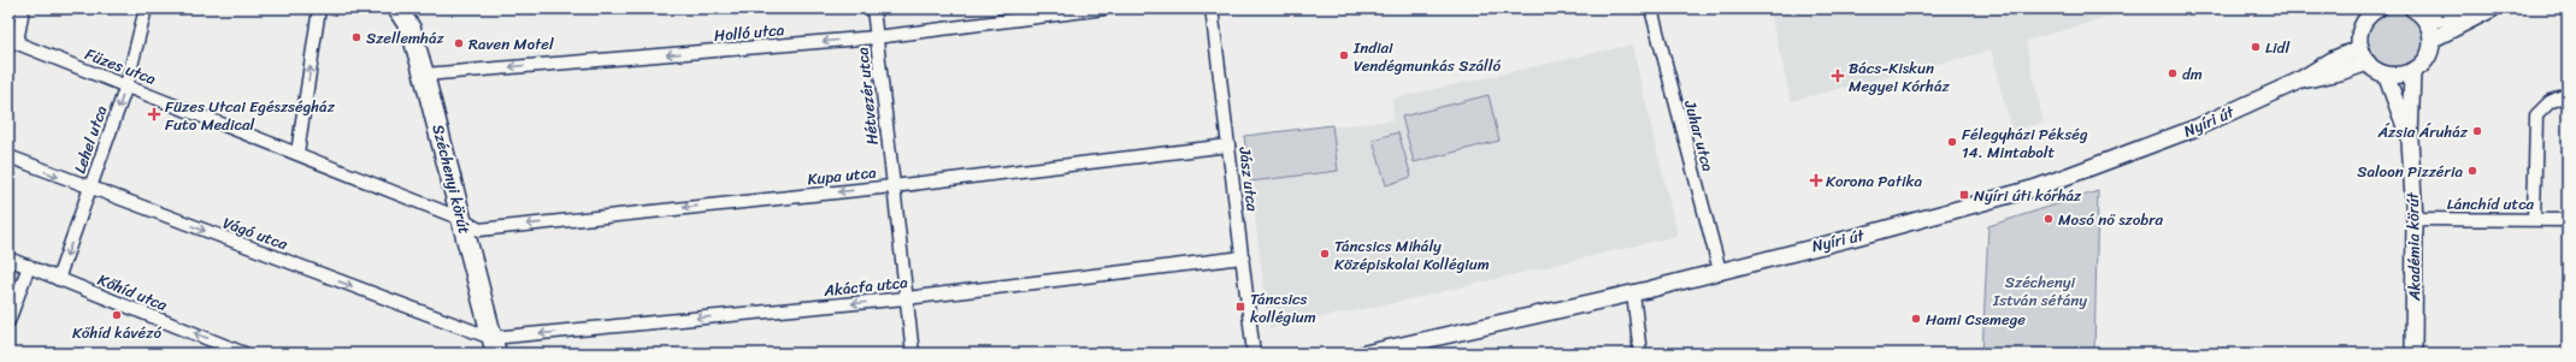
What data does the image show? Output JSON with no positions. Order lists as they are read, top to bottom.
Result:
{
  "streets": {
    "main road": ["Széchenyi körút"],
    "street": [
      "Holló utca",
      "Füzes utca",
      "Hétvezér utca",
      "Nyíri út",
      "Juhar utca",
      "Lehel utca",
      "Kupa utca",
      "Jász utca",
      "Lánchíd utca",
      "Vágó utca",
      "Akadémia körút",
      "Akácfa utca",
      "Kőhíd utca"
    ]
  },
  "crossings": [
    ["Holló utca", "Hétvezér utca"],
    ["Holló utca", "Széchenyi körút"],
    ["Füzes utca", "Lehel utca"],
    ["Füzes utca", "Kupa utca"],
    ["Füzes utca", "Széchenyi körút"],
    ["Hétvezér utca", "Kupa utca"],
    ["Hétvezér utca", "Akácfa utca"],
    ["Nyíri út", "Juhar utca"],
    ["Lehel utca", "Vágó utca"],
    ["Lehel utca", "Kőhíd utca"],
    ["Kupa utca", "Széchenyi körút"],
    ["Kupa utca", "Jász utca"],
    ["Széchenyi körút", "Vágó utca"],
    ["Széchenyi körút", "Akácfa utca"],
    ["Jász utca", "Akácfa utca"],
    ["Lánchíd utca", "Akadémia körút"],
    ["Vágó utca", "Akácfa utca"]
  ],
  "one_way": [
    "Holló utca",
    "Lehel utca",
    "Kupa utca",
    "Vágó utca",
    "Akácfa utca",
    "Kőhíd utca"
  ],
  "parks": ["Széchenyi István sétány"],
  "places": {
    "other": [
      "Szellemház",
      "Raven Motel",
      "Lidl",
      "Indiai Vendégmunkás Szálló",
      "dm",
      "Ázsia Áruház",
      "Félegyházi Pékség 14. Mintabolt",
      "Saloon Pizzéria",
      "Mosó nő szobra",
      "Táncsics Mihály Középiskolai Kollégium",
      "Kőhíd kávézó",
      "Hami Csemege"
    ],
    "health": ["Bács-Kiskun Megyei Kórház", "Füzes Utcai Egészségház Futo Medical", "Korona Patika"],
    "transit": ["Nyíri úti kórház", "Táncsics kollégium"]
  }
}
